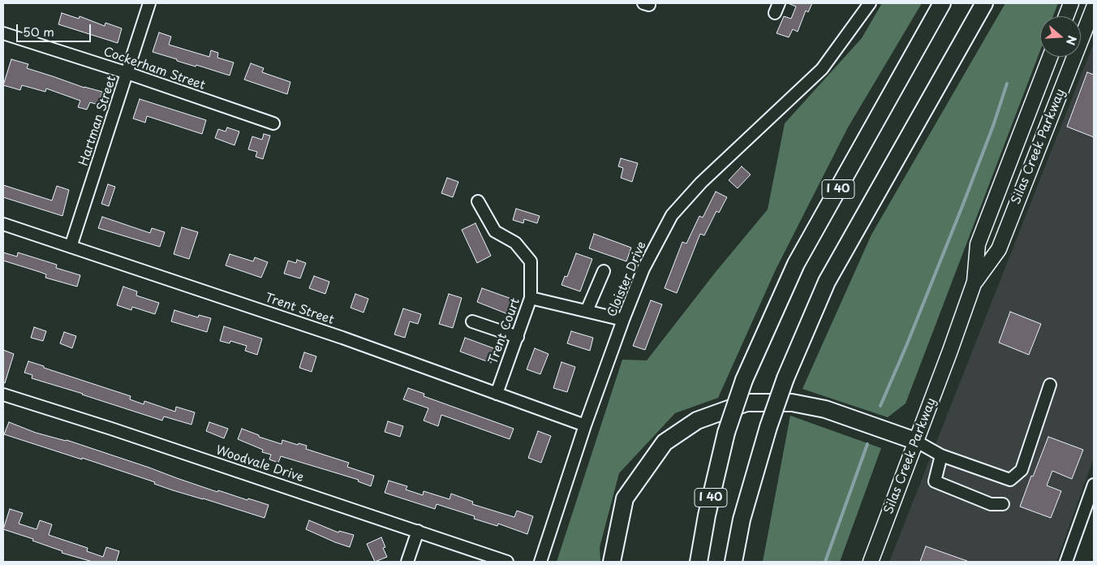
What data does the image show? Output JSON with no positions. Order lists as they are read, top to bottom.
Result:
{
  "streets": {
    "highway": ["I 40"],
    "main road": ["Silas Creek Parkway"],
    "street": [
      "Cockerham Street",
      "Hartman Street",
      "Cloister Drive",
      "Trent Street",
      "Trent Court",
      "Woodvale Drive"
    ]
  },
  "crossings": [
    ["Cockerham Street", "Hartman Street"],
    ["Hartman Street", "Trent Street"],
    ["Cloister Drive", "Trent Street"],
    ["Trent Street", "Trent Court"]
  ],
  "scale_bar": "50 m",
  "north": "right"
}
